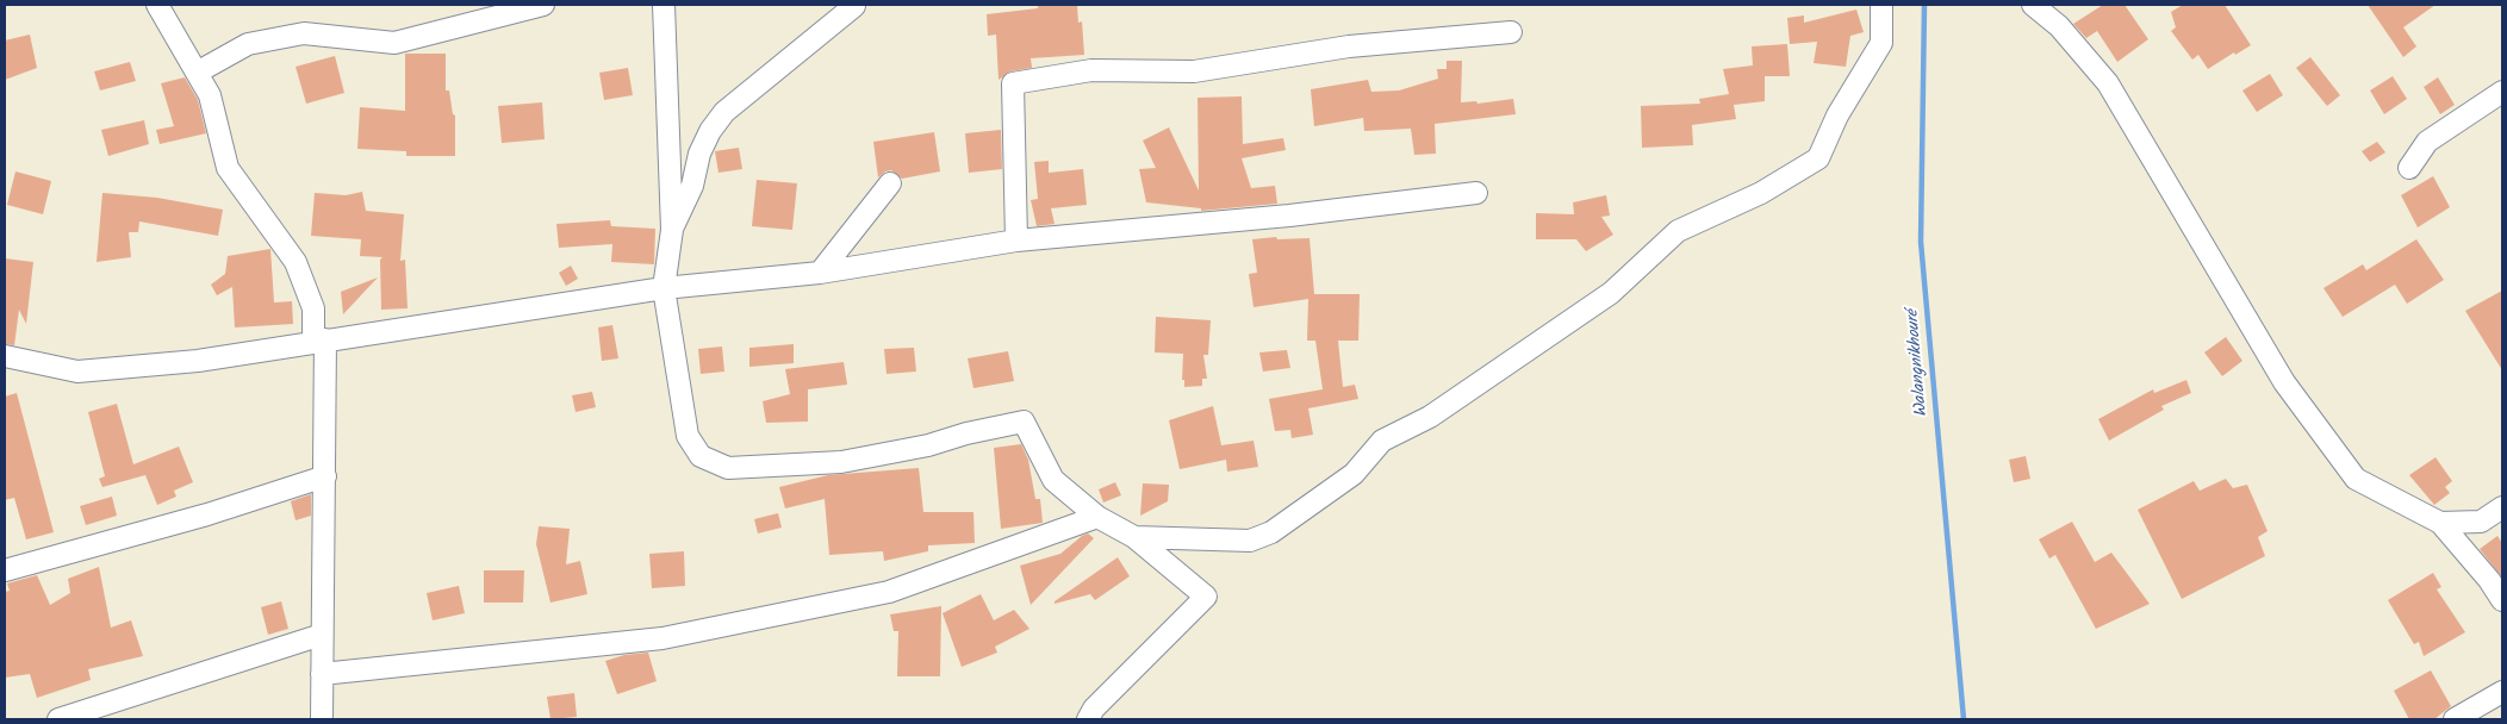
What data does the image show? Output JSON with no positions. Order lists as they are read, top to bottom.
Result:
{
  "water": ["Walangnikhouré"]
}
